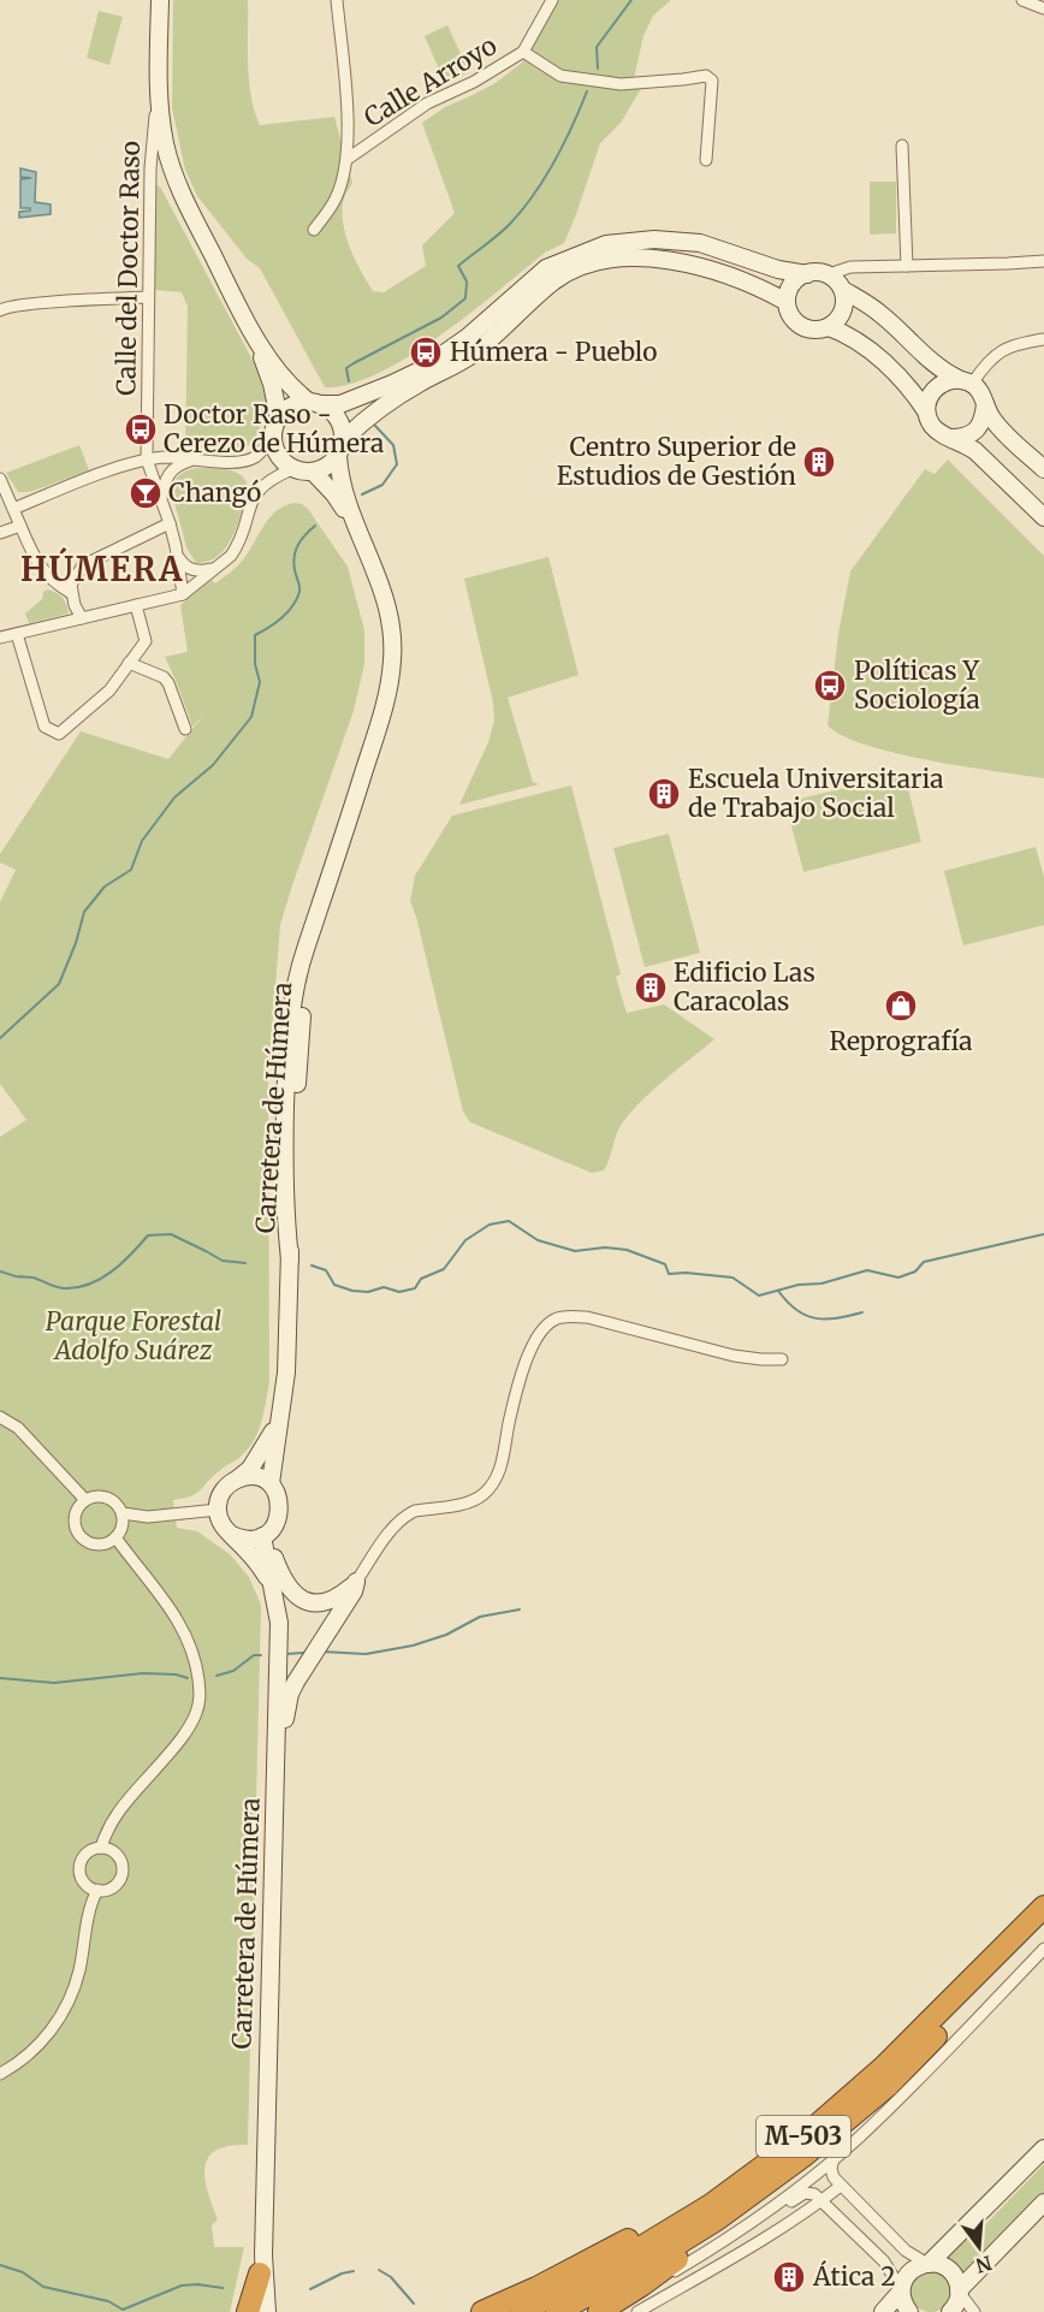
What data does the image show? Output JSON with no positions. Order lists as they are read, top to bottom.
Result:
{
  "streets": {
    "highway": ["M-503"],
    "main road": ["Carretera de Húmera"],
    "street": ["Calle Arroyo", "Calle del Doctor Raso"]
  },
  "districts": ["HÚMERA"],
  "parks": ["Parque Forestal Adolfo Suárez"],
  "places": {
    "bus stop": ["Húmera - Pueblo", "Doctor Raso - Cerezo de Húmera", "Políticas Y Sociología"],
    "building": [
      "Centro Superior de Estudios de Gestión",
      "Escuela Universitaria de Trabajo Social",
      "Edificio Las Caracolas",
      "Ática 2"
    ],
    "bar": ["Changó"],
    "shop": ["Reprografía"]
  },
  "north": "bottom"
}
